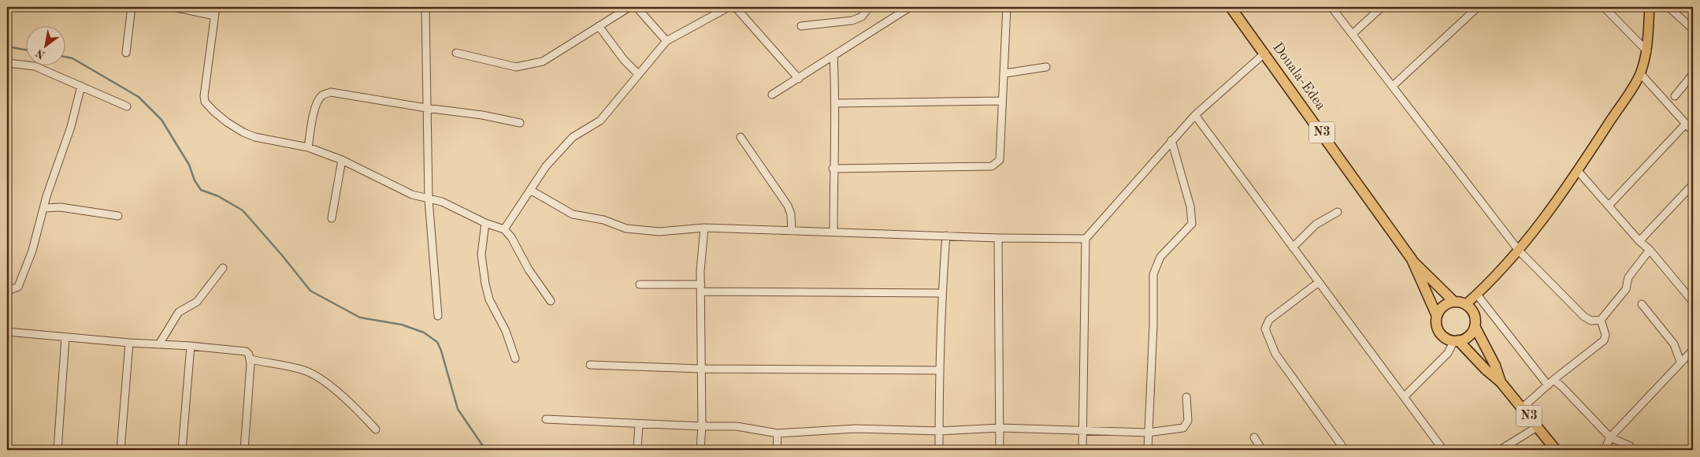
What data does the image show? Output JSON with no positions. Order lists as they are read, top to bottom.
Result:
{
  "streets": {
    "highway": ["Douala-Edea", "N3"]
  },
  "crossings": [
    ["Douala-Edea", "N3"]
  ],
  "north": "bottom left"
}
